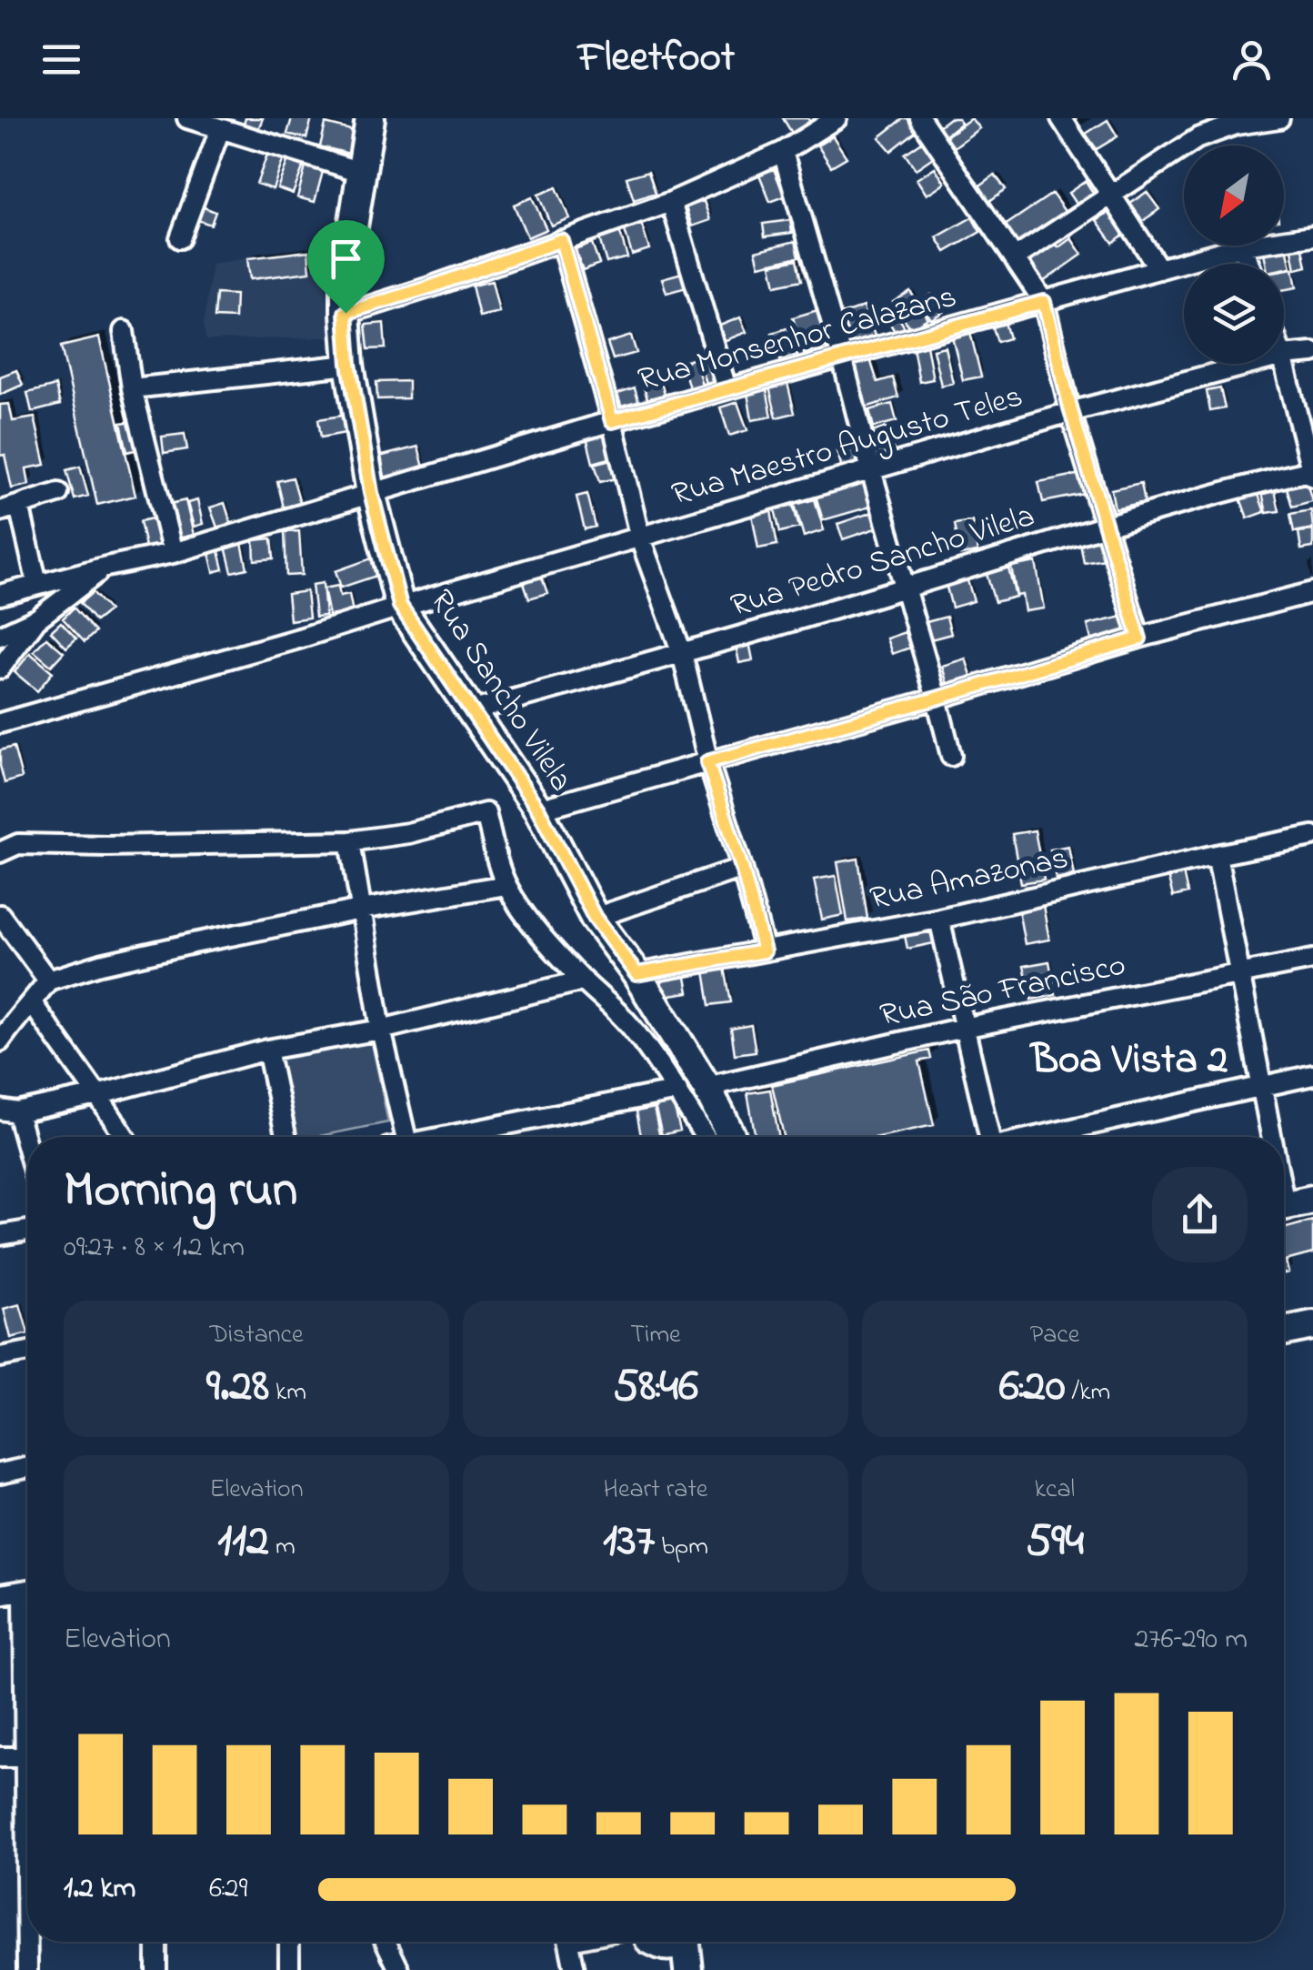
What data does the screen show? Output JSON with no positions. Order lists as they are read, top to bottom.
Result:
{
  "streets": {
    "main road": ["Rua Sancho Vilela"],
    "street": [
      "Rua Monsenhor Calazans",
      "Rua Maestro Augusto Teles",
      "Rua Pedro Sancho Vilela",
      "Rua Amazonas",
      "Rua São Francisco"
    ]
  },
  "crossings": [
    ["Rua Monsenhor Calazans", "Rua Sancho Vilela"],
    ["Rua Maestro Augusto Teles", "Rua Sancho Vilela"],
    ["Rua Pedro Sancho Vilela", "Rua Sancho Vilela"],
    ["Rua Sancho Vilela", "Rua Amazonas"],
    ["Rua Sancho Vilela", "Rua São Francisco"]
  ],
  "districts": ["Boa Vista 2"],
  "north": "bottom left",
  "page": {
    "header": "Fleetfoot",
    "heading": ["Morning run", "09:27 · 8 × 1.2 km"],
    "stats": [
      ["Distance", "9.28 km"],
      ["Time", "58:46"],
      ["Pace", "6:20 /km"],
      ["Elevation", "112 m"],
      ["Heart rate", "137 bpm"],
      ["kcal", "594"]
    ],
    "chart": ["Elevation", "276–290 m"],
    "list": [
      {
        "name": "1.2 km",
        "note": "6:29"
      }
    ]
  }
}
